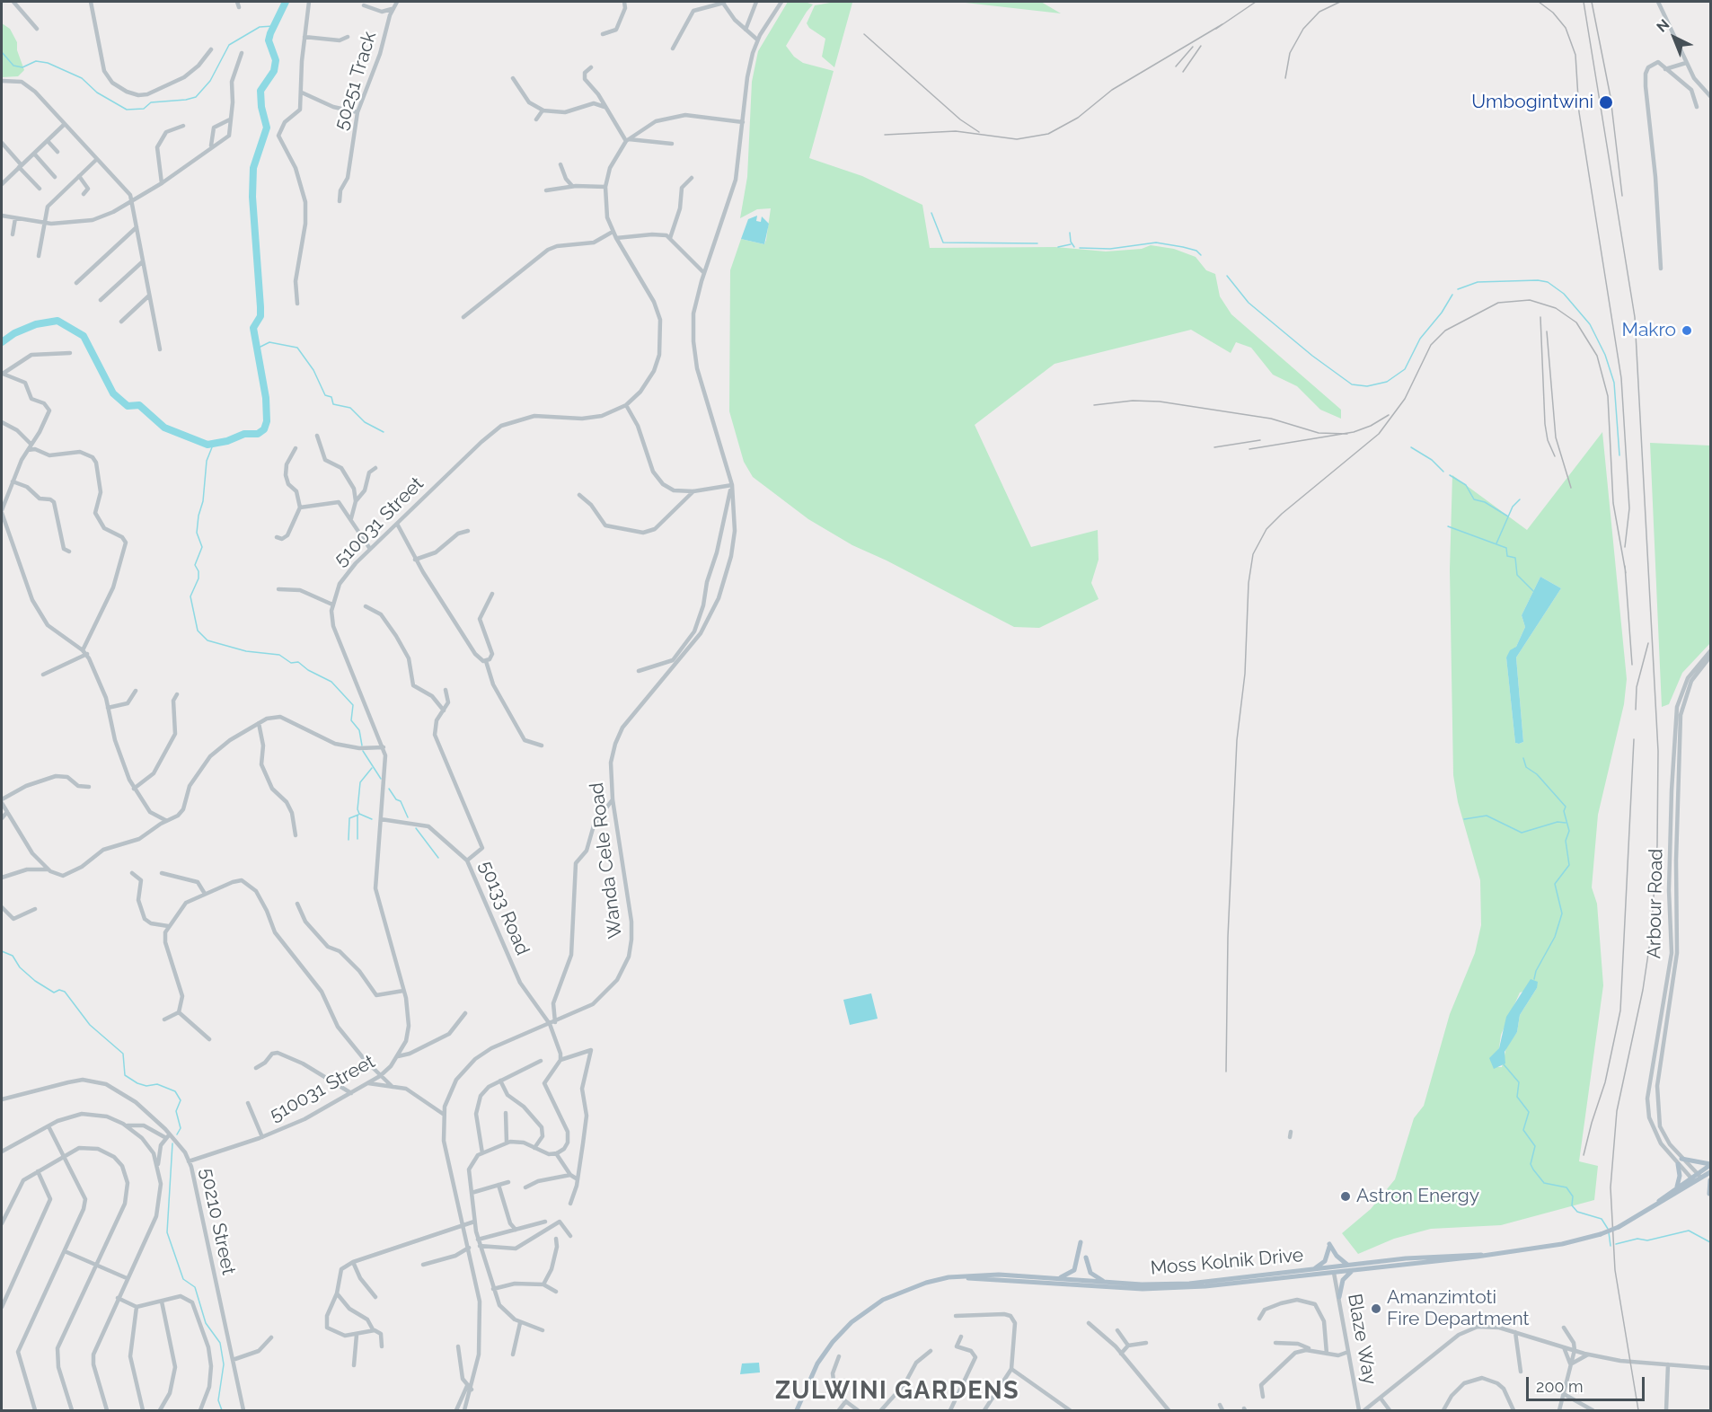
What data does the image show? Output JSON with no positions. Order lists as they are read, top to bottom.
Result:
{
  "streets": {
    "main road": ["Moss Kolnik Drive"],
    "street": [
      "50251 Track",
      "510031 Street",
      "Wanda Cele Road",
      "Arbour Road",
      "50133 Road",
      "50210 Street",
      "Blaze Way"
    ]
  },
  "crossings": [
    ["510031 Street", "Wanda Cele Road"],
    ["510031 Street", "50133 Road"],
    ["510031 Street", "50210 Street"],
    ["Wanda Cele Road", "50133 Road"],
    ["Arbour Road", "Moss Kolnik Drive"],
    ["Moss Kolnik Drive", "Blaze Way"]
  ],
  "districts": ["ZULWINI GARDENS"],
  "places": [
    "Umbogintwini",
    "Makro",
    "Astron Energy",
    "Amanzimtoti Fire Department"
  ],
  "scale_bar": "200 m",
  "north": "top left"
}
